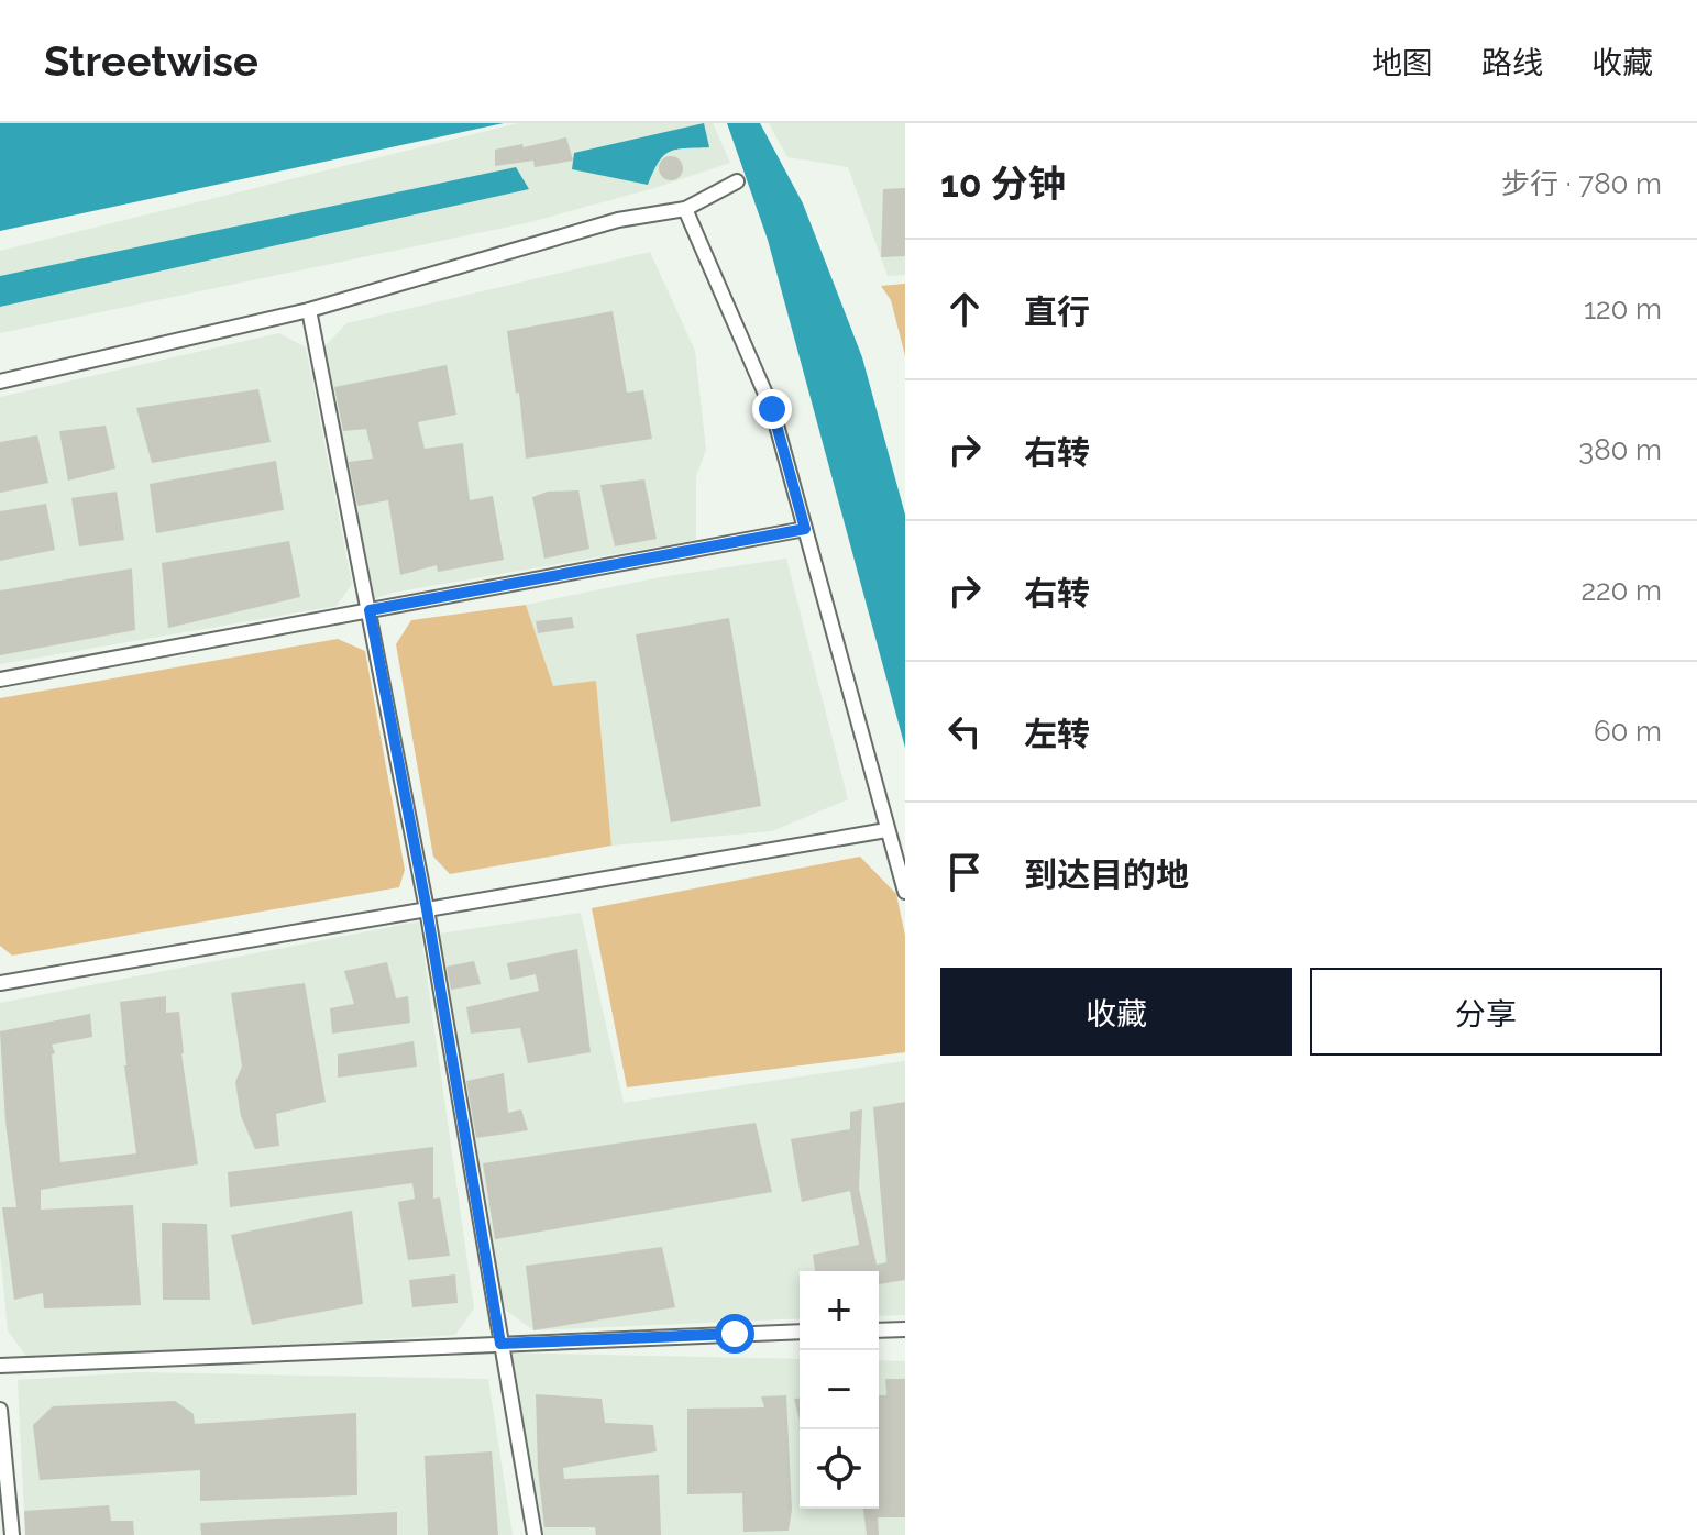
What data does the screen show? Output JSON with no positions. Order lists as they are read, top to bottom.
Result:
{
  "page": {
    "header": "Streetwise",
    "nav": ["地图", "路线", "收藏"],
    "heading": ["10 分钟", "步行 · 780 m"],
    "list": [
      ["直行", "120 m"],
      ["右转", "380 m"],
      ["右转", "220 m"],
      ["左转", "60 m"],
      "到达目的地"
    ],
    "buttons": ["收藏", "分享"],
    "map_buttons": ["+", "−"]
  }
}
